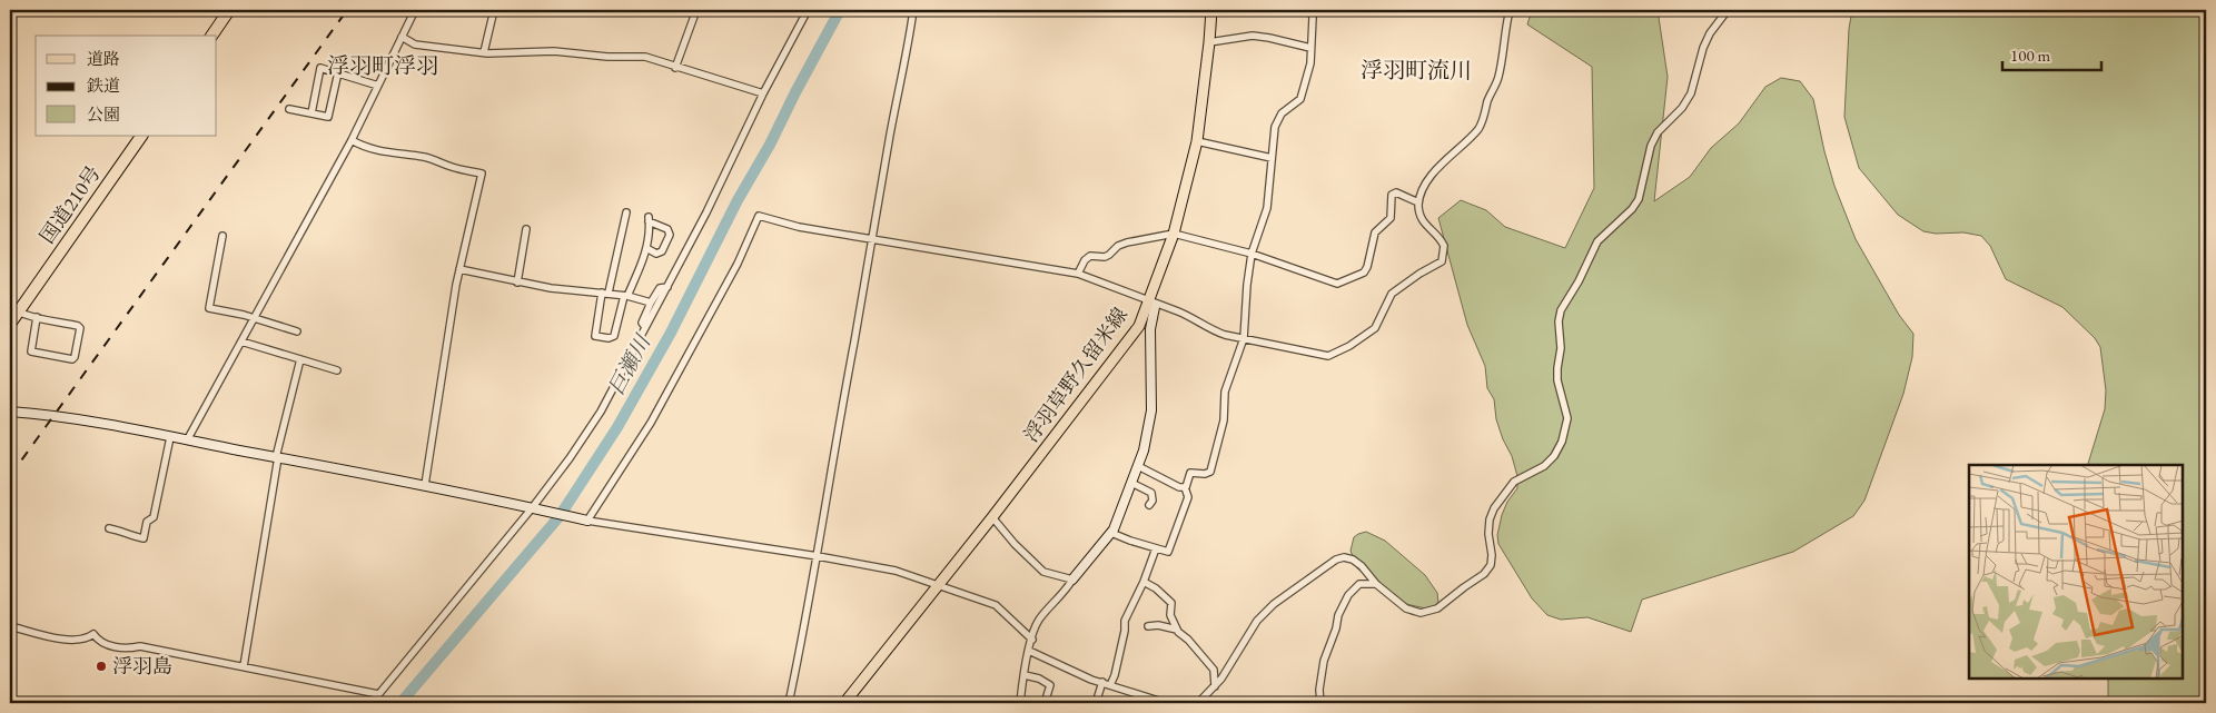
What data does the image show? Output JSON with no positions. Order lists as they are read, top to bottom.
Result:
{
  "streets": {
    "highway": ["国道210号"],
    "main road": ["浮羽草野久留米線"]
  },
  "districts": ["浮羽町浮羽", "浮羽町流川"],
  "water": ["巨瀬川"],
  "places": ["浮羽島"],
  "legend": ["道路", "鉄道", "公園"],
  "scale_bar": "100 m"
}
